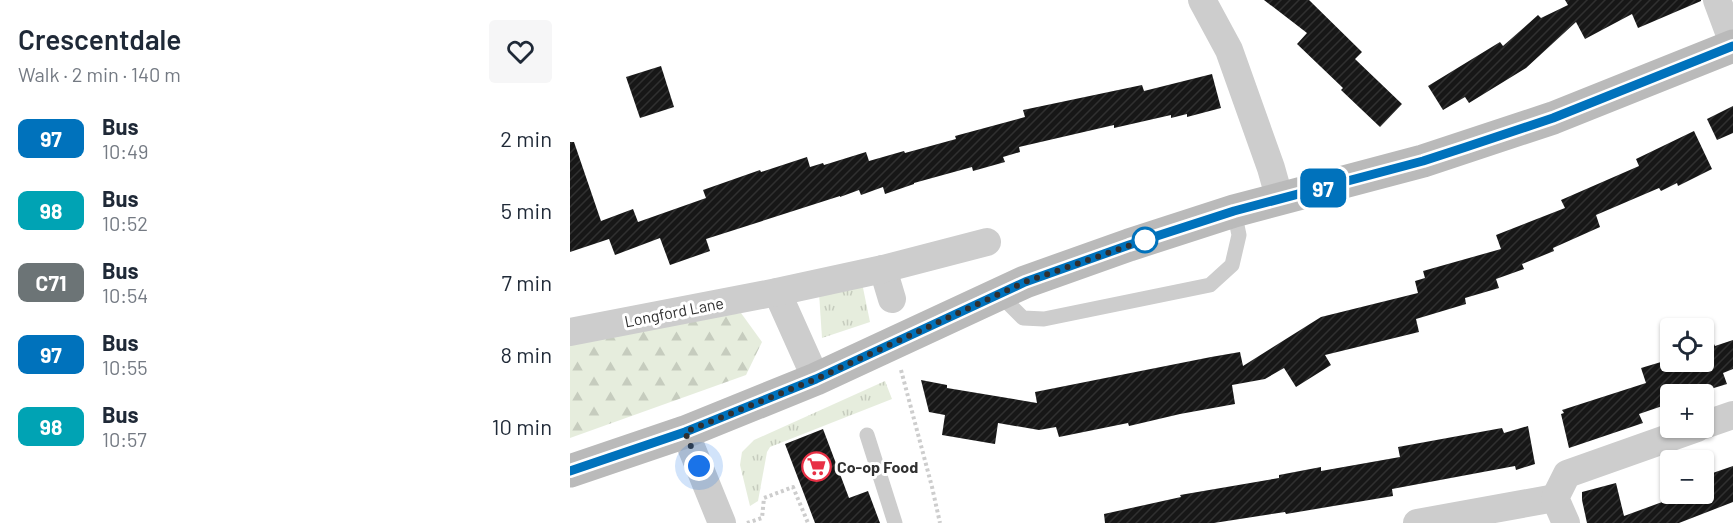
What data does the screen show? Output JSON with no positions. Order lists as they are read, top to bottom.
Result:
{
  "streets": {
    "street": ["Longford Lane"]
  },
  "places": {
    "supermarket": ["Co-op Food"]
  },
  "lines": ["bus line 97"],
  "page": {
    "heading": ["Crescentdale", "Walk · 2 min · 140 m"],
    "on_map": "97",
    "list": [
      {
        "mark": "97",
        "name": "Bus",
        "note": "10:49",
        "value": "2 min"
      },
      {
        "mark": "98",
        "name": "Bus",
        "note": "10:52",
        "value": "5 min"
      },
      {
        "mark": "C71",
        "name": "Bus",
        "note": "10:54",
        "value": "7 min"
      },
      {
        "mark": "97",
        "name": "Bus",
        "note": "10:55",
        "value": "8 min"
      },
      {
        "mark": "98",
        "name": "Bus",
        "note": "10:57",
        "value": "10 min"
      }
    ],
    "map_buttons": ["+", "−"]
  }
}
